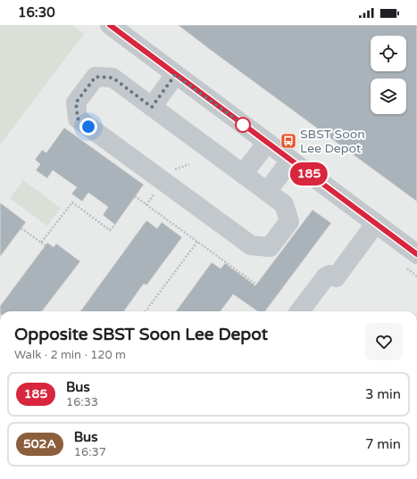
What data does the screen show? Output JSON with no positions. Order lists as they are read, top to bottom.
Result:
{
  "places": {
    "bus stop": ["SBST Soon Lee Depot"]
  },
  "lines": ["bus line 185"],
  "page": {
    "status": "16:30",
    "on_map": "185",
    "heading": ["Opposite SBST Soon Lee Depot", "Walk · 2 min · 120 m"],
    "list": [
      {
        "mark": "185",
        "name": "Bus",
        "note": "16:33",
        "value": "3 min"
      },
      {
        "mark": "502A",
        "name": "Bus",
        "note": "16:37",
        "value": "7 min"
      }
    ]
  }
}
